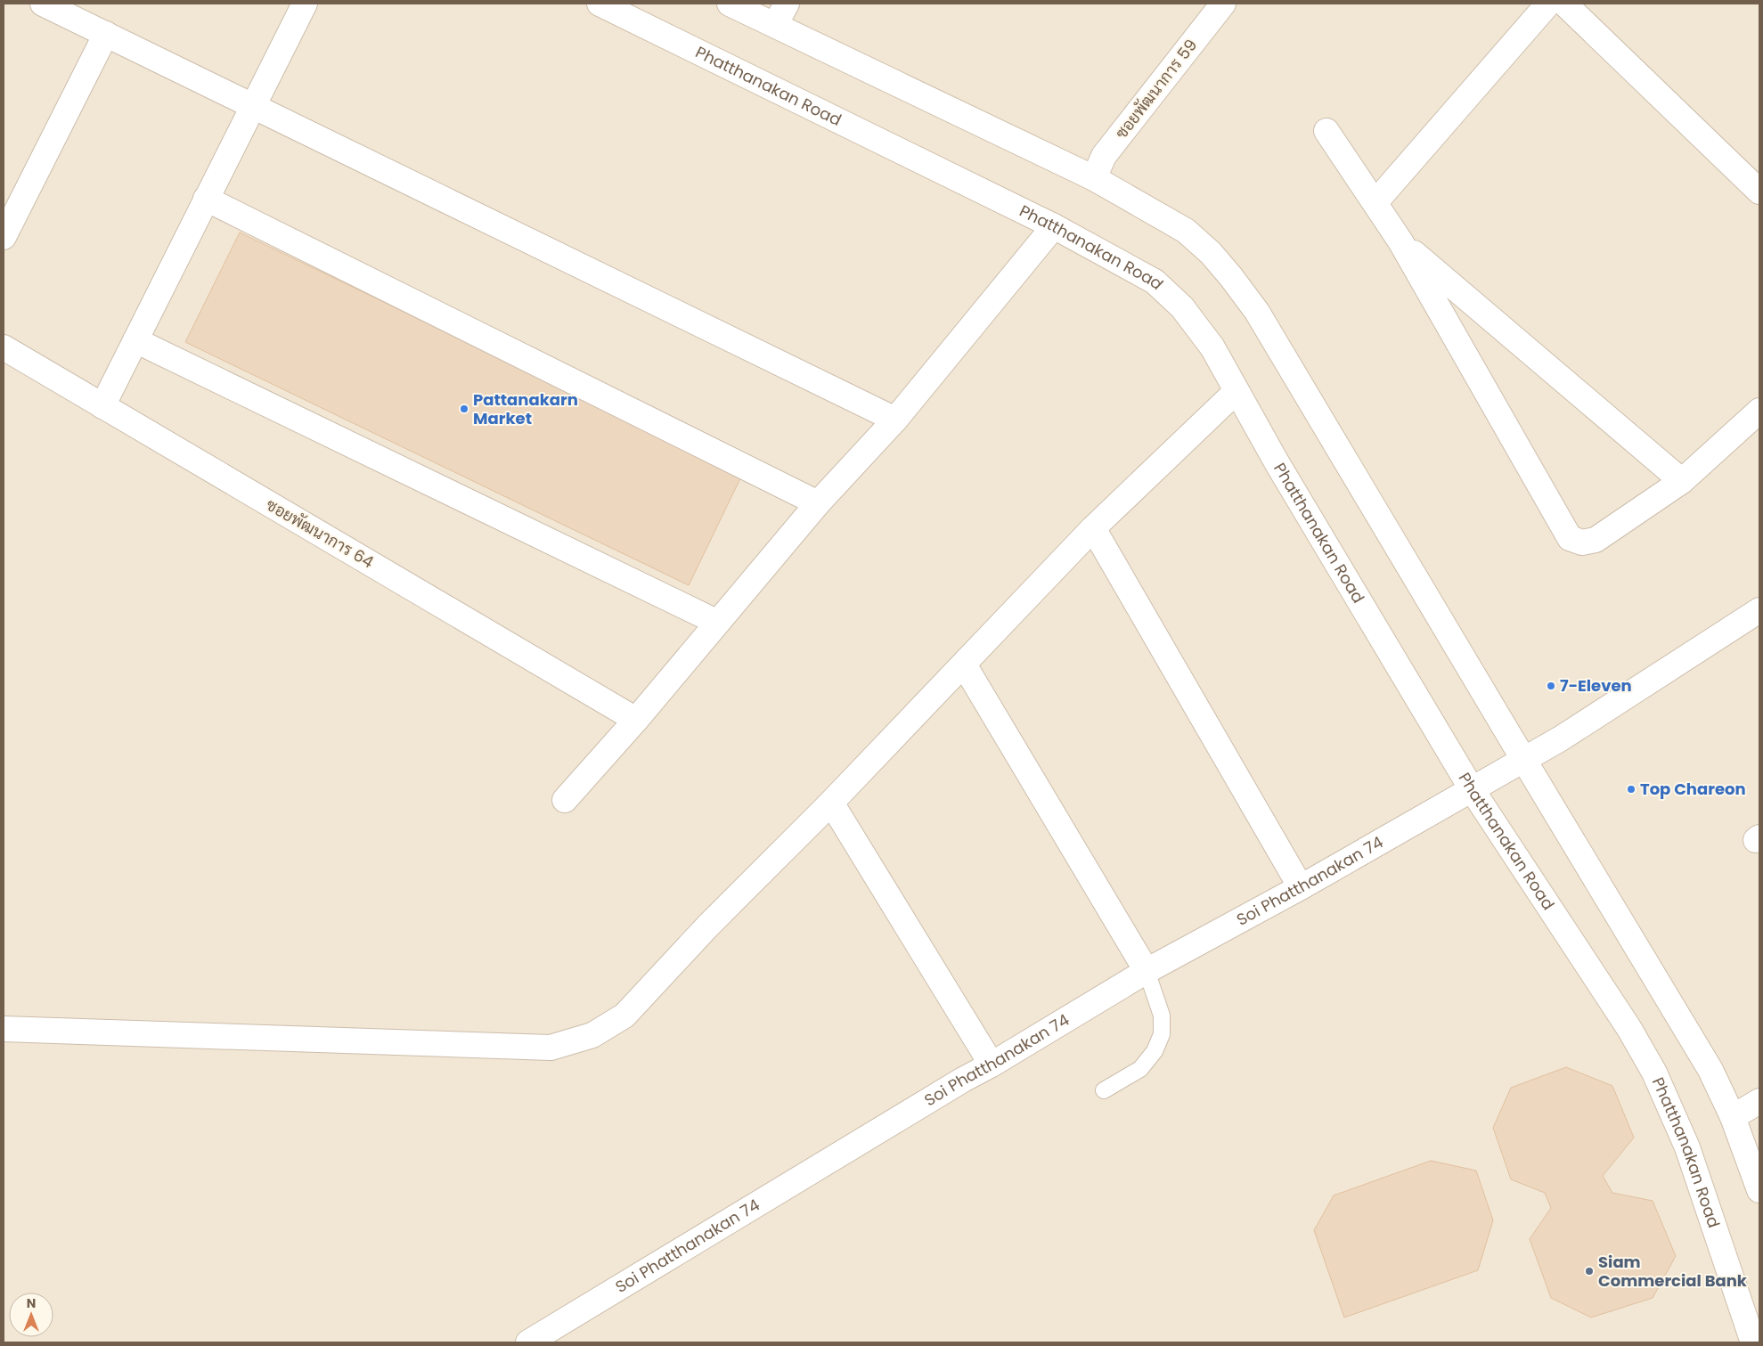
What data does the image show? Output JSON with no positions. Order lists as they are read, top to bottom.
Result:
{
  "streets": {
    "street": [
      "Phatthanakan Road",
      "ซอยพัฒนาการ 59",
      "ซอยพัฒนาการ 64",
      "Soi Phatthanakan 74"
    ]
  },
  "crossings": [
    ["Phatthanakan Road", "Soi Phatthanakan 74"]
  ],
  "places": [
    "Pattanakarn Market",
    "7-Eleven",
    "Top Chareon",
    "Siam Commercial Bank"
  ],
  "north": "top"
}
